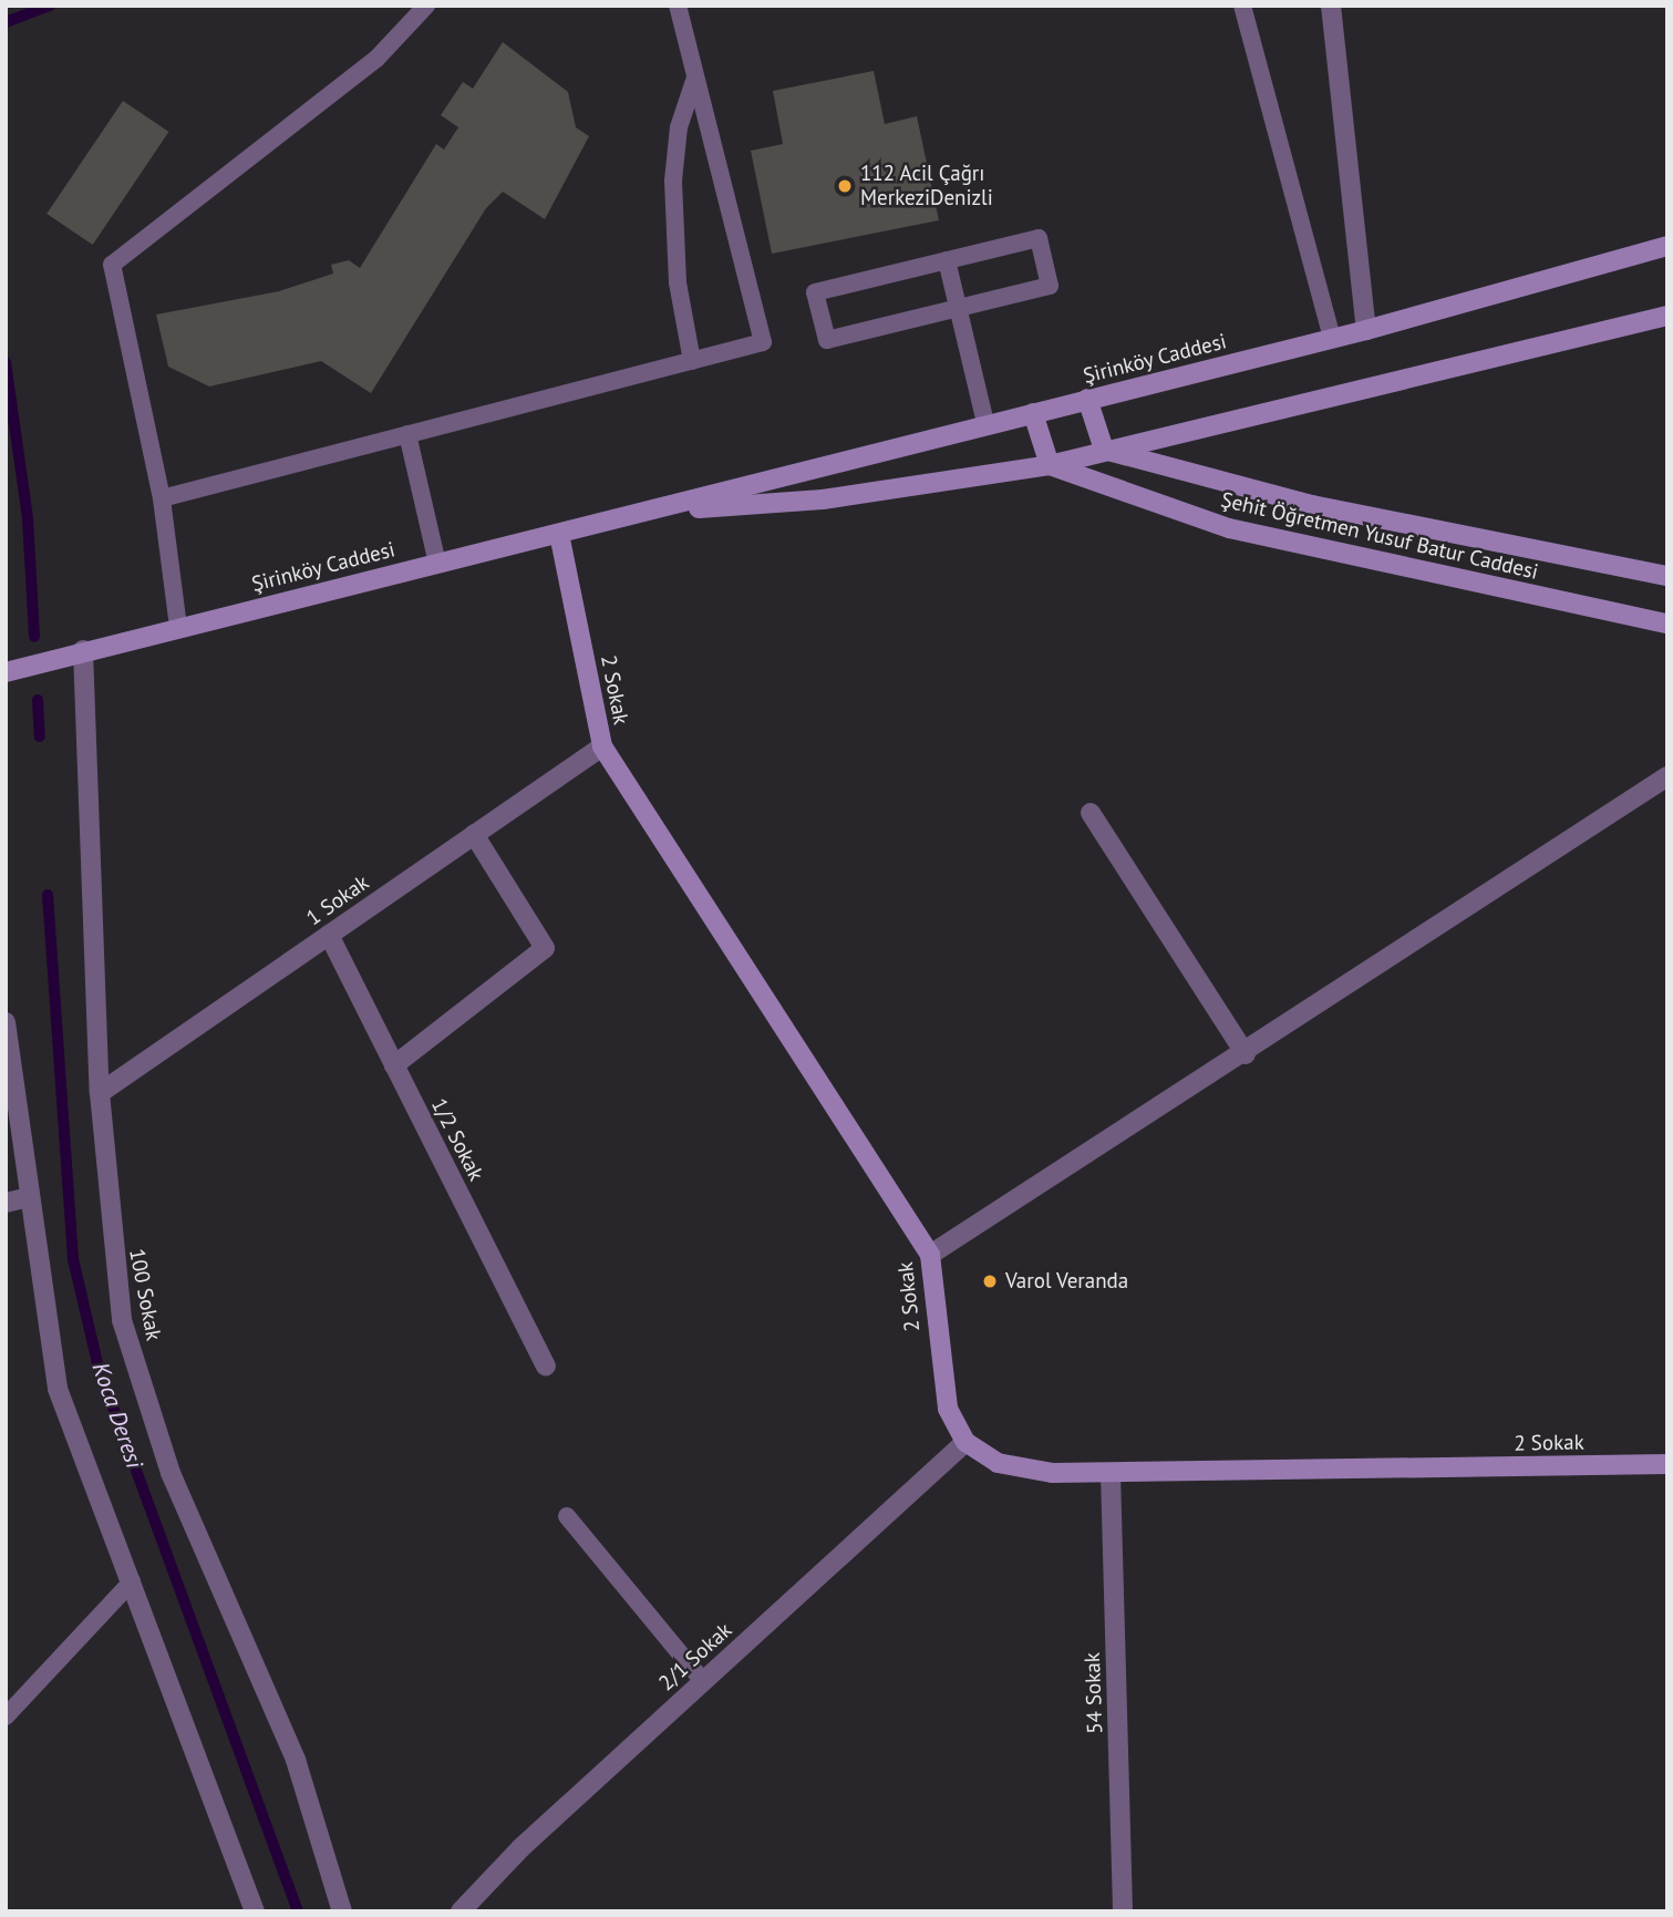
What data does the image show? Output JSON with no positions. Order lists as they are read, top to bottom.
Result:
{
  "streets": {
    "main road": ["Şirinköy Caddesi", "Şehit Öğretmen Yusuf Batur Caddesi", "2 Sokak"],
    "street": [
      "1 Sokak",
      "1/2 Sokak",
      "100 Sokak",
      "2/1 Sokak",
      "54 Sokak"
    ]
  },
  "crossings": [
    ["Şirinköy Caddesi", "Şehit Öğretmen Yusuf Batur Caddesi"],
    ["Şirinköy Caddesi", "2 Sokak"],
    ["Şirinköy Caddesi", "100 Sokak"],
    ["2 Sokak", "1 Sokak"],
    ["2 Sokak", "2/1 Sokak"],
    ["2 Sokak", "54 Sokak"],
    ["1 Sokak", "1/2 Sokak"],
    ["1 Sokak", "100 Sokak"]
  ],
  "water": ["Koca Deresi"],
  "places": ["112 Acil Çağrı MerkeziDenizli", "Varol Veranda"]
}
